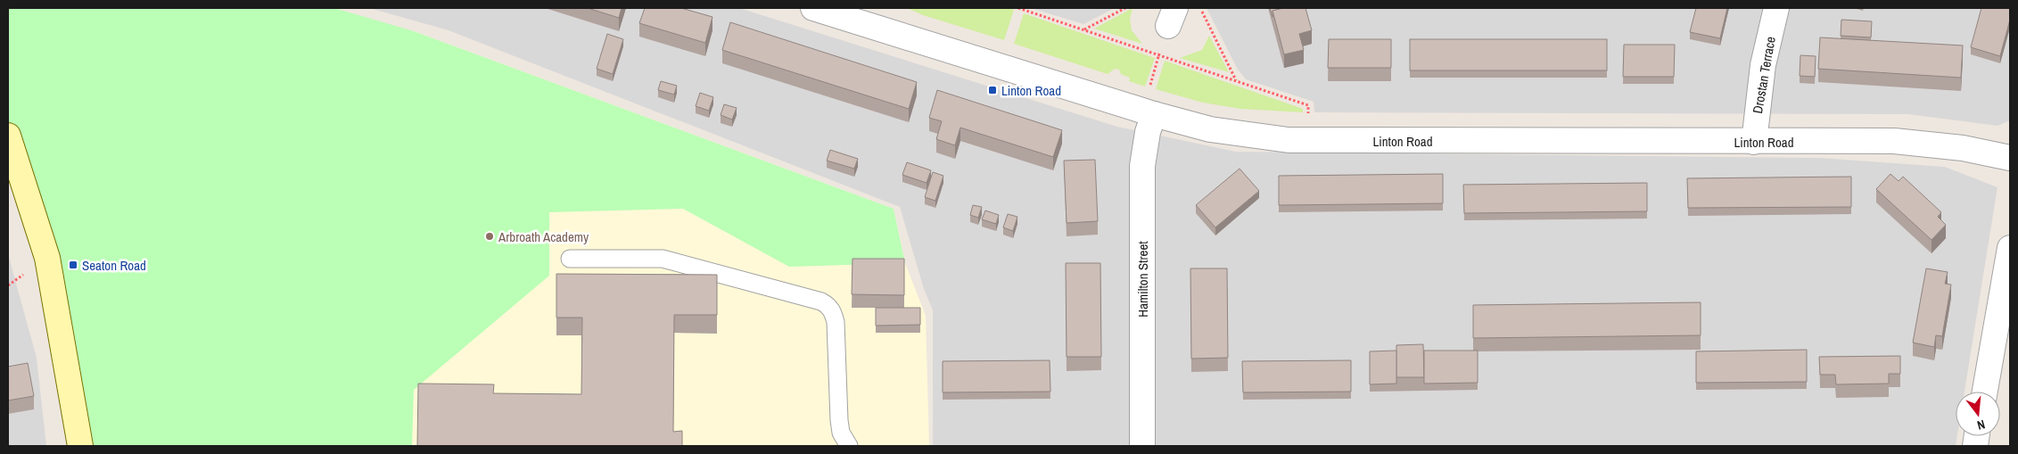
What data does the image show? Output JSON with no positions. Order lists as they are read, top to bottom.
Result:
{
  "streets": {
    "street": ["Drostan Terrace", "Linton Road", "Hamilton Street"]
  },
  "crossings": [
    ["Drostan Terrace", "Linton Road"],
    ["Linton Road", "Hamilton Street"]
  ],
  "places": {
    "transit": ["Linton Road", "Seaton Road"],
    "other": ["Arbroath Academy"]
  },
  "north": "bottom"
}
